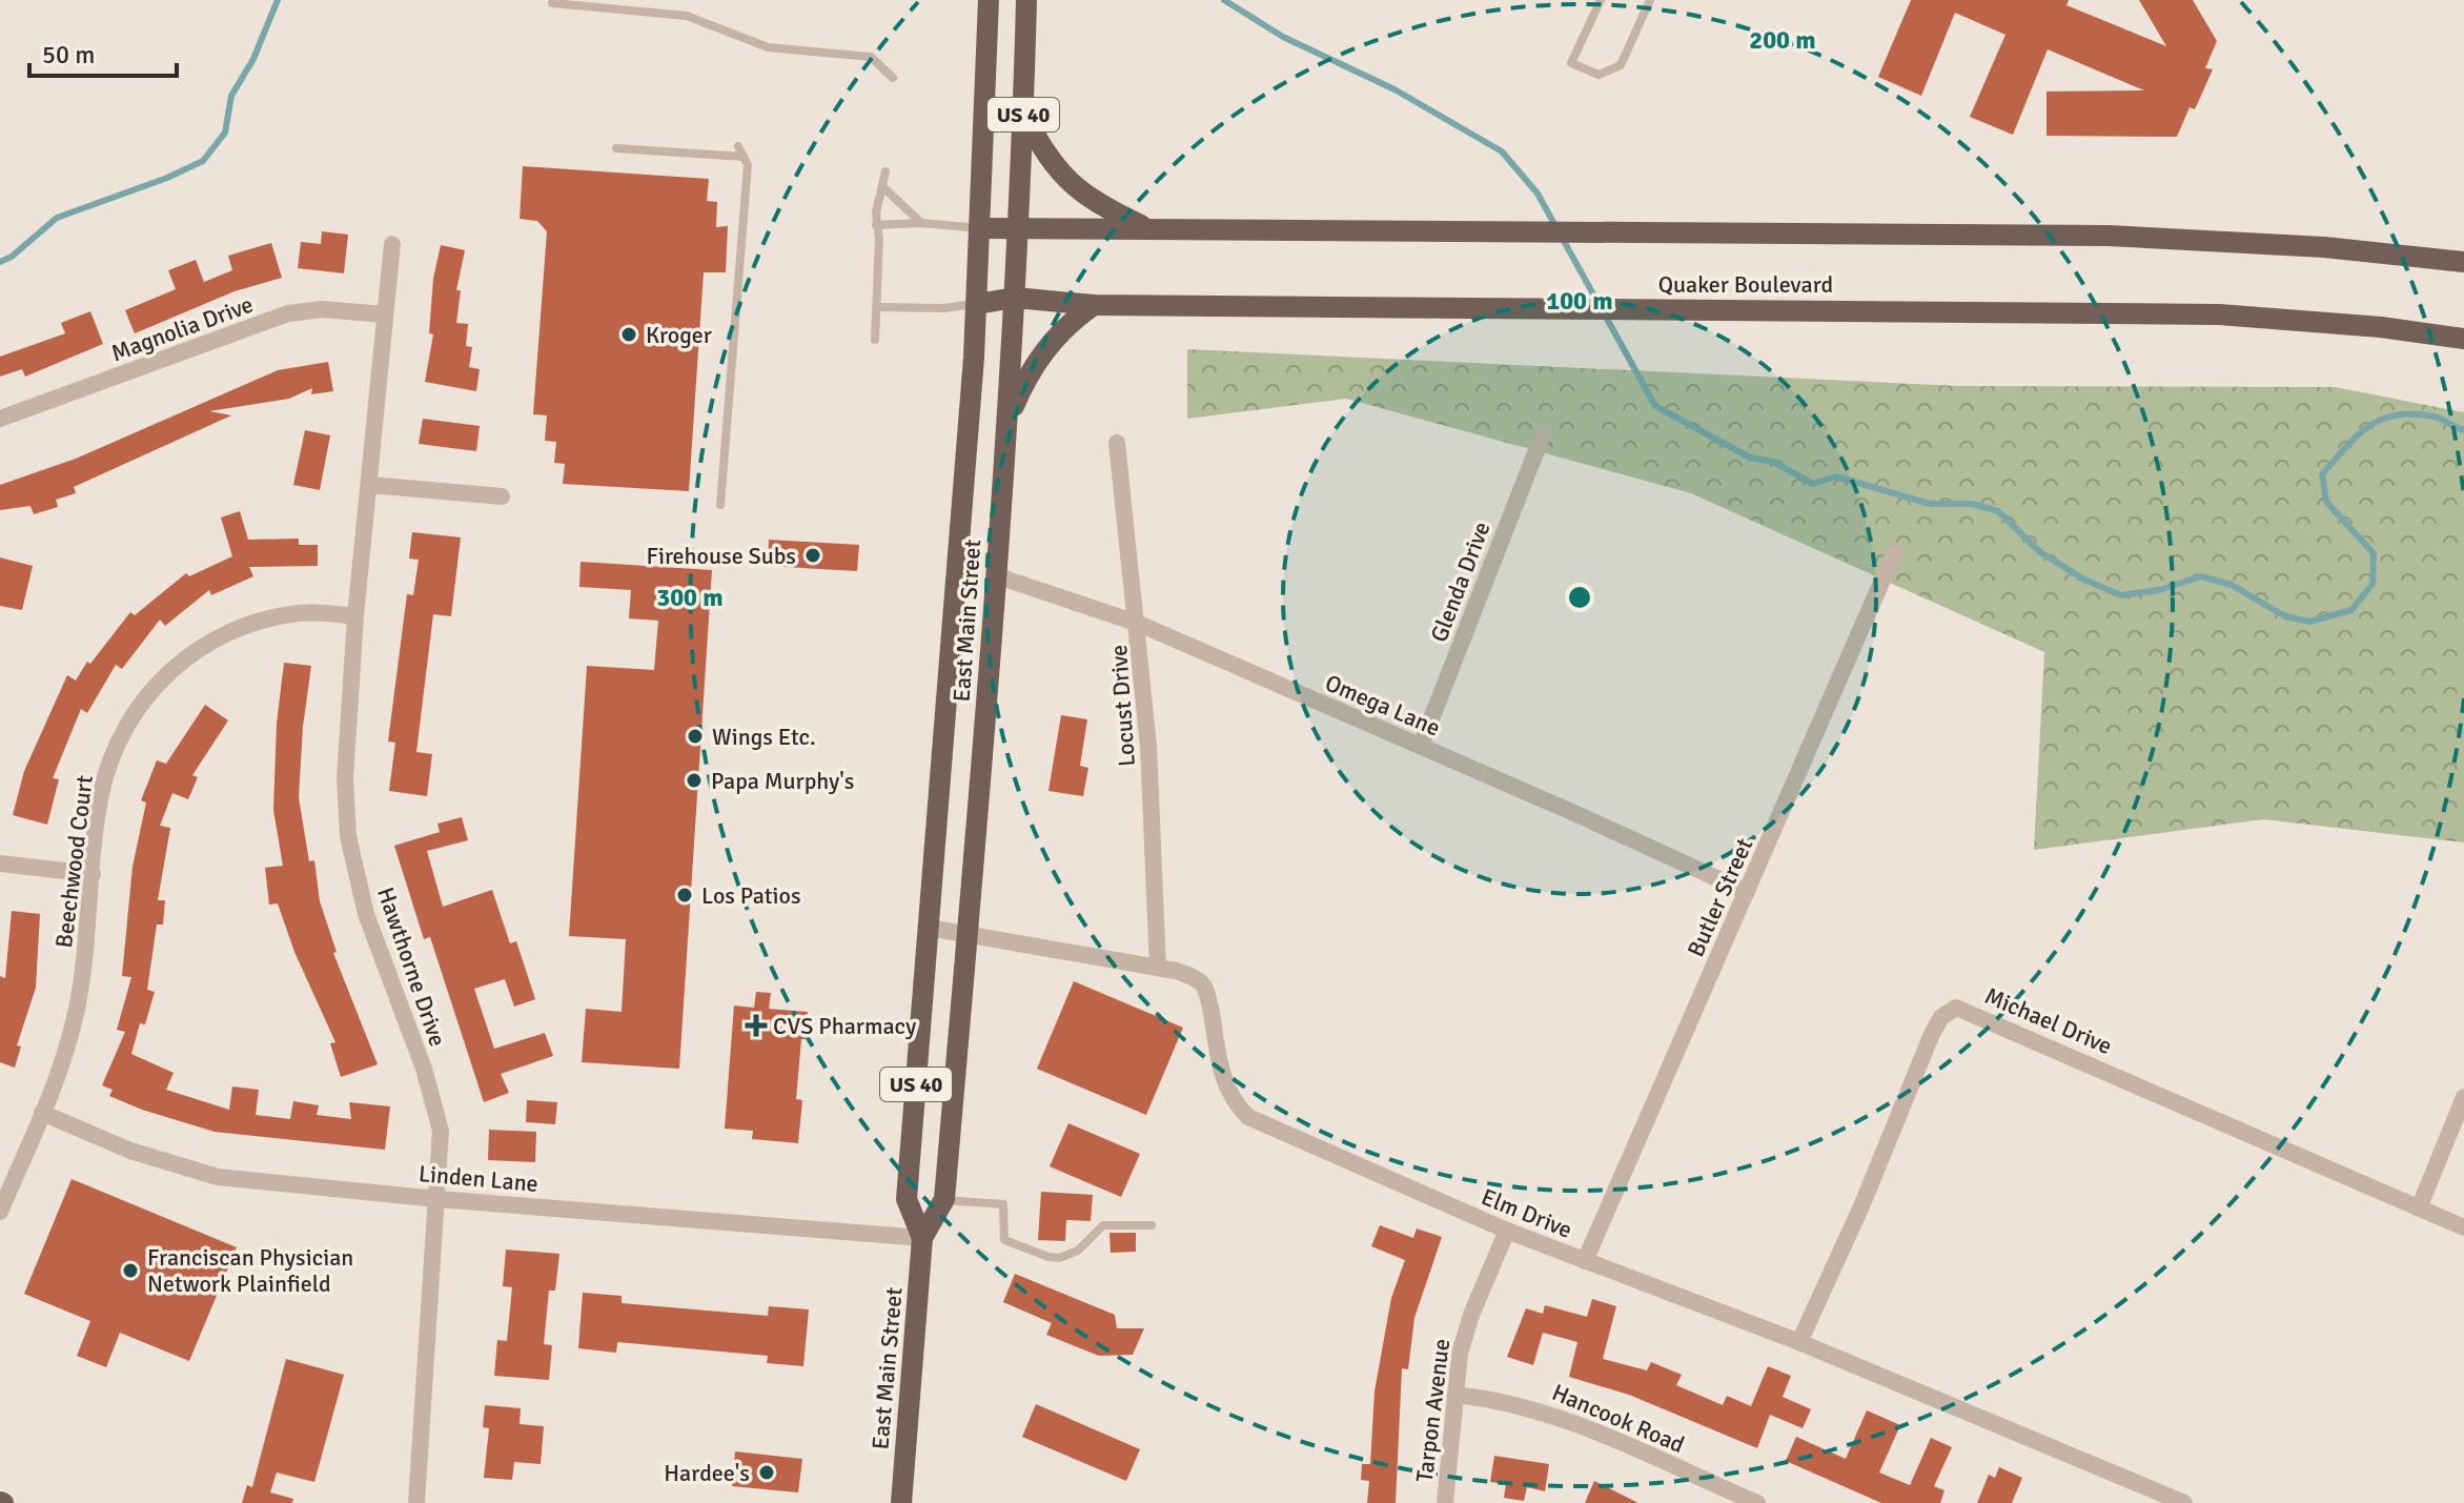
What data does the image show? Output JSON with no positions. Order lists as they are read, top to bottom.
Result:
{
  "streets": {
    "main road": ["US 40", "Quaker Boulevard", "East Main Street"],
    "street": [
      "Magnolia Drive",
      "Glenda Drive",
      "Omega Lane",
      "Locust Drive",
      "Beechwood Court",
      "Butler Street",
      "Hawthorne Drive",
      "Michael Drive",
      "Linden Lane",
      "Elm Drive",
      "Tarpon Avenue",
      "Hancook Road"
    ]
  },
  "crossings": [
    ["Quaker Boulevard", "East Main Street"],
    ["Magnolia Drive", "Hawthorne Drive"],
    ["Glenda Drive", "Omega Lane"],
    ["East Main Street", "Omega Lane"],
    ["East Main Street", "Linden Lane"],
    ["East Main Street", "Elm Drive"],
    ["Omega Lane", "Locust Drive"],
    ["Omega Lane", "Butler Street"],
    ["Locust Drive", "Elm Drive"],
    ["Beechwood Court", "Hawthorne Drive"],
    ["Beechwood Court", "Linden Lane"],
    ["Butler Street", "Elm Drive"],
    ["Hawthorne Drive", "Linden Lane"],
    ["Michael Drive", "Elm Drive"],
    ["Elm Drive", "Tarpon Avenue"],
    ["Tarpon Avenue", "Hancook Road"]
  ],
  "places": {
    "other": [
      "Kroger",
      "Firehouse Subs",
      "Wings Etc.",
      "Papa Murphy's",
      "Los Patios",
      "Franciscan Physician Network Plainfield",
      "Hardee's"
    ],
    "health": ["CVS Pharmacy"]
  },
  "scale_bar": "50 m",
  "rings": ["200 m", "100 m", "300 m"]
}
